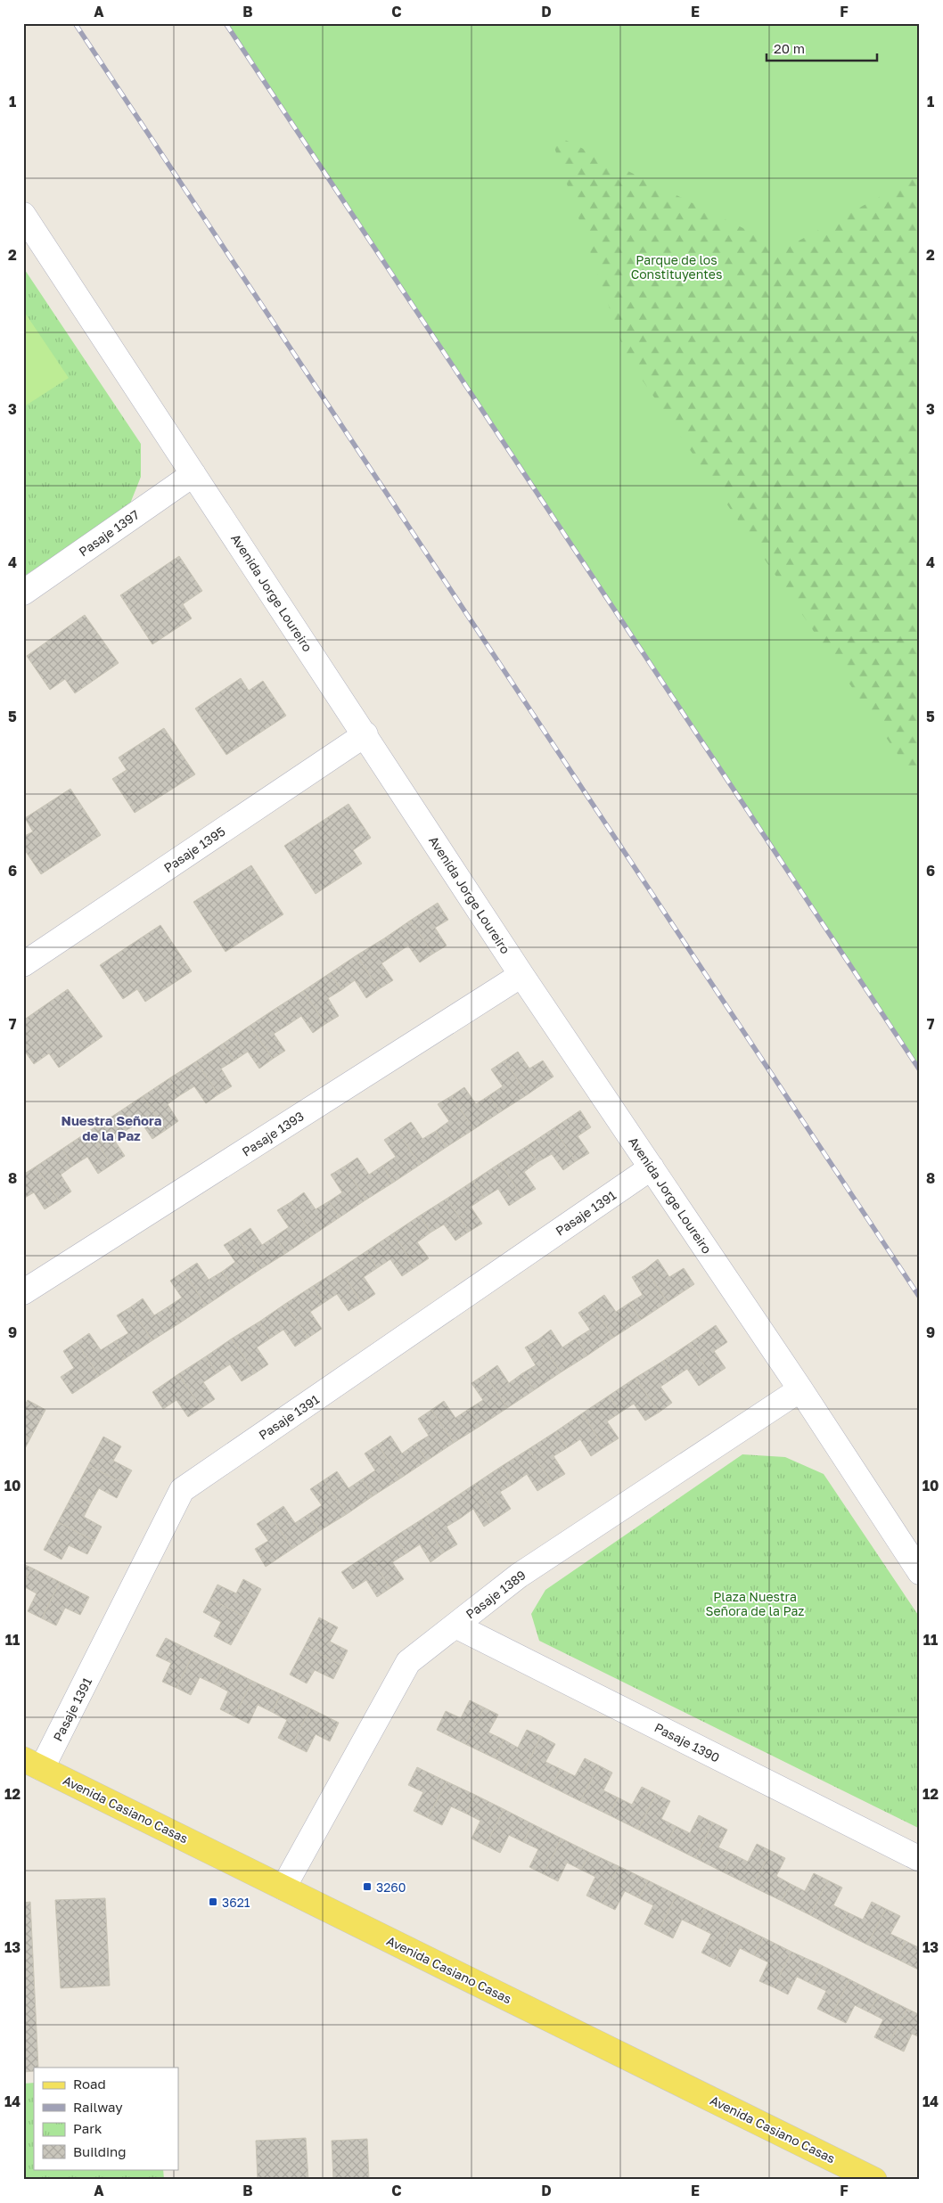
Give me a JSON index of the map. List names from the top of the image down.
{
  "streets": {
    "main road": ["Avenida Casiano Casas"],
    "street": [
      "Pasaje 1397",
      "Avenida Jorge Loureiro",
      "Pasaje 1395",
      "Pasaje 1393",
      "Pasaje 1391",
      "Pasaje 1389",
      "Pasaje 1390"
    ]
  },
  "crossings": [
    ["Pasaje 1397", "Avenida Jorge Loureiro"],
    ["Avenida Jorge Loureiro", "Pasaje 1395"],
    ["Avenida Jorge Loureiro", "Pasaje 1393"],
    ["Avenida Jorge Loureiro", "Pasaje 1391"],
    ["Avenida Jorge Loureiro", "Pasaje 1389"],
    ["Pasaje 1391", "Avenida Casiano Casas"],
    ["Pasaje 1389", "Pasaje 1390"],
    ["Pasaje 1389", "Avenida Casiano Casas"]
  ],
  "districts": ["Nuestra Señora de la Paz"],
  "parks": ["Parque de los Constituyentes", "Plaza Nuestra Señora de la Paz"],
  "places": {
    "transit": ["3260", "3621"]
  },
  "legend": [
    "Road",
    "Railway",
    "Park",
    "Building"
  ],
  "scale_bar": "20 m",
  "grid": {
    "columns": [
      "A",
      "B",
      "C",
      "D",
      "E",
      "F"
    ],
    "rows": [
      "1",
      "2",
      "3",
      "4",
      "5",
      "6",
      "7",
      "8",
      "9",
      "10",
      "11",
      "12",
      "13",
      "14"
    ]
  }
}
